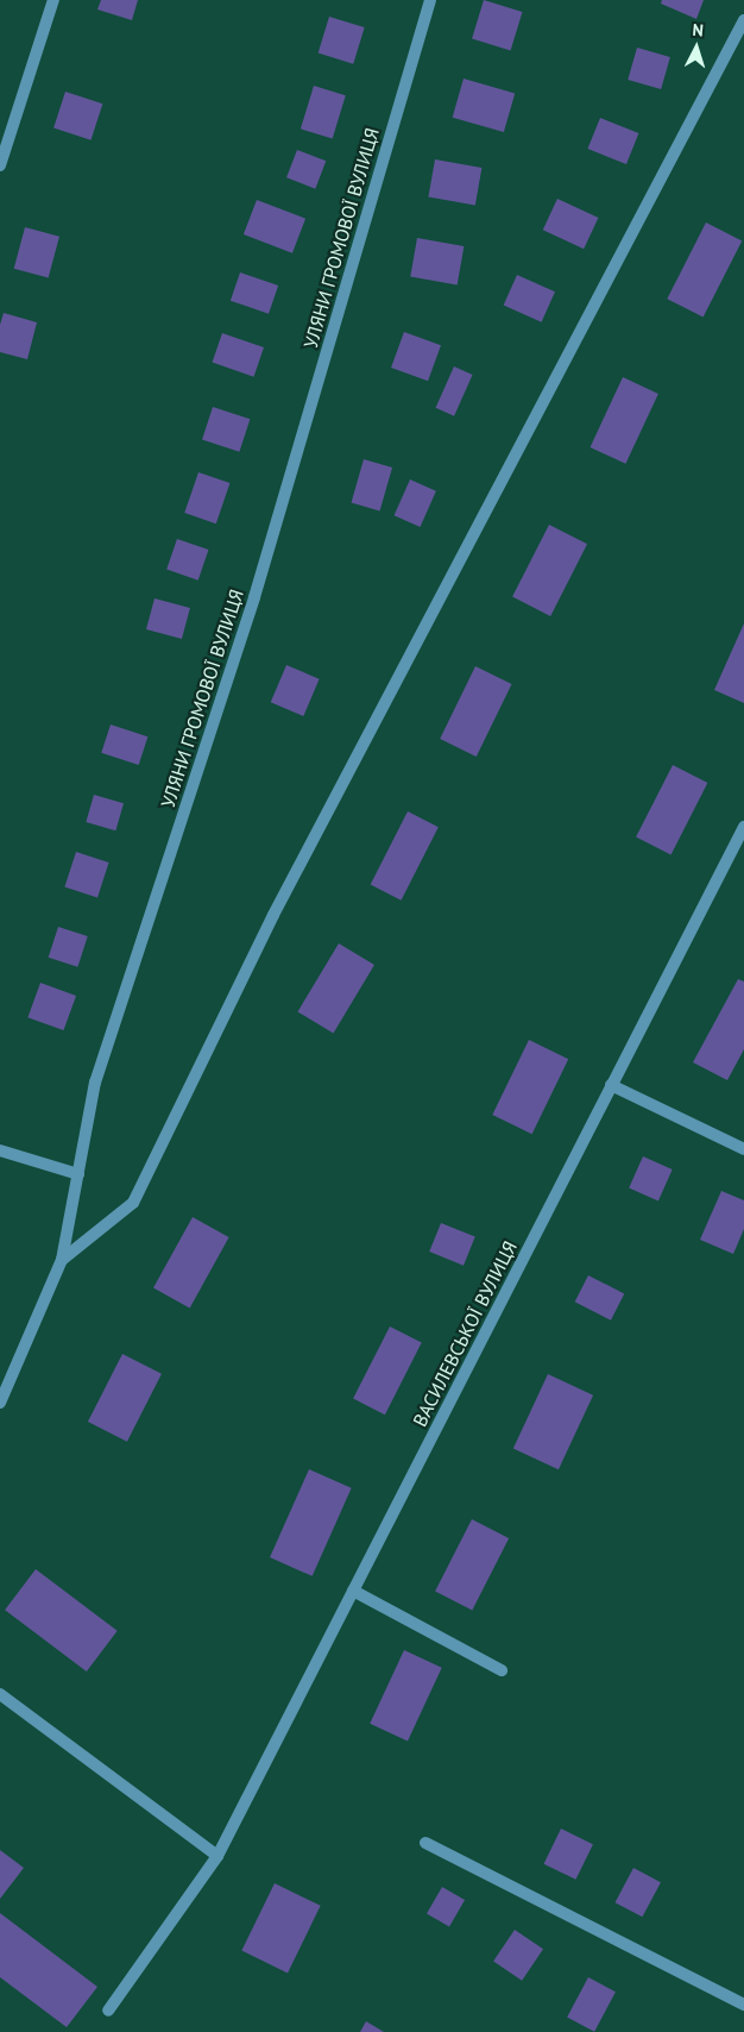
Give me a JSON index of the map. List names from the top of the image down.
{
  "streets": {
    "street": ["УЛЯНИ ГРОМОВОЇ ВУЛИЦЯ", "ВАСИЛЕВСЬКОЇ ВУЛИЦЯ"]
  },
  "north": "top"
}
